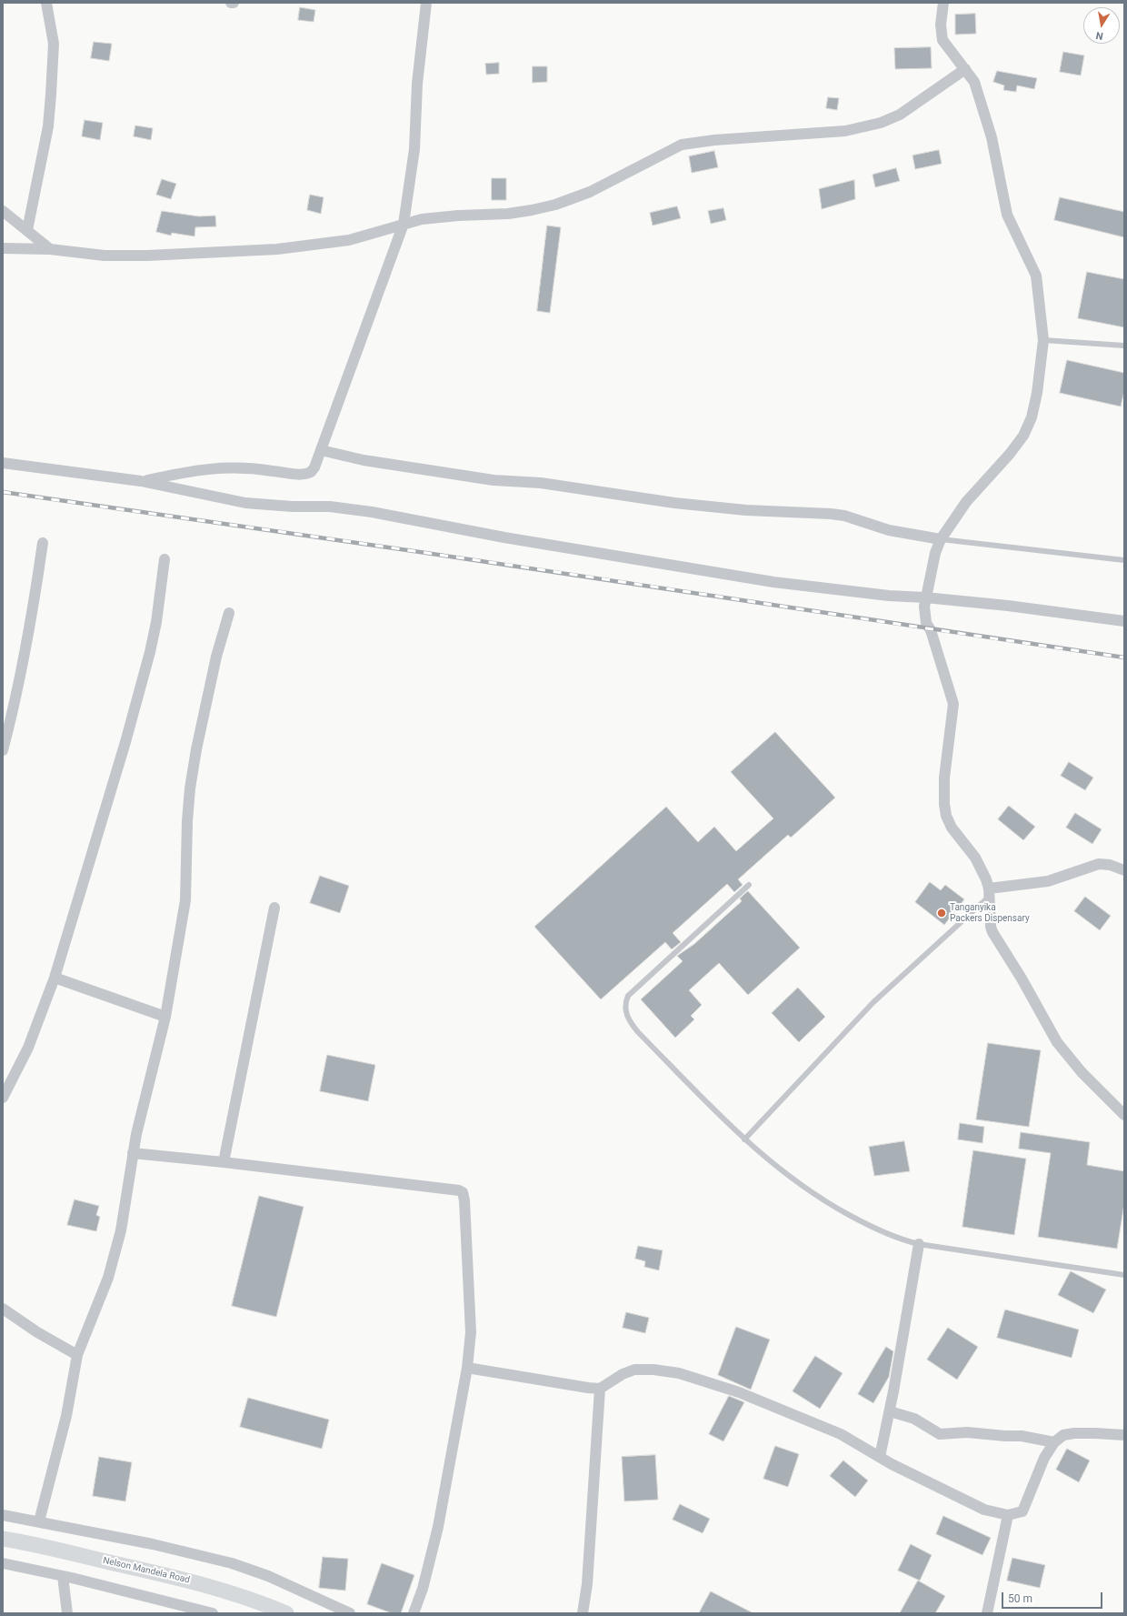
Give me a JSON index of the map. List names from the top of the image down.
{
  "streets": {
    "main road": ["Nelson Mandela Road"]
  },
  "places": ["Tanganyika Packers Dispensary"],
  "scale_bar": "50 m",
  "north": "bottom"
}
